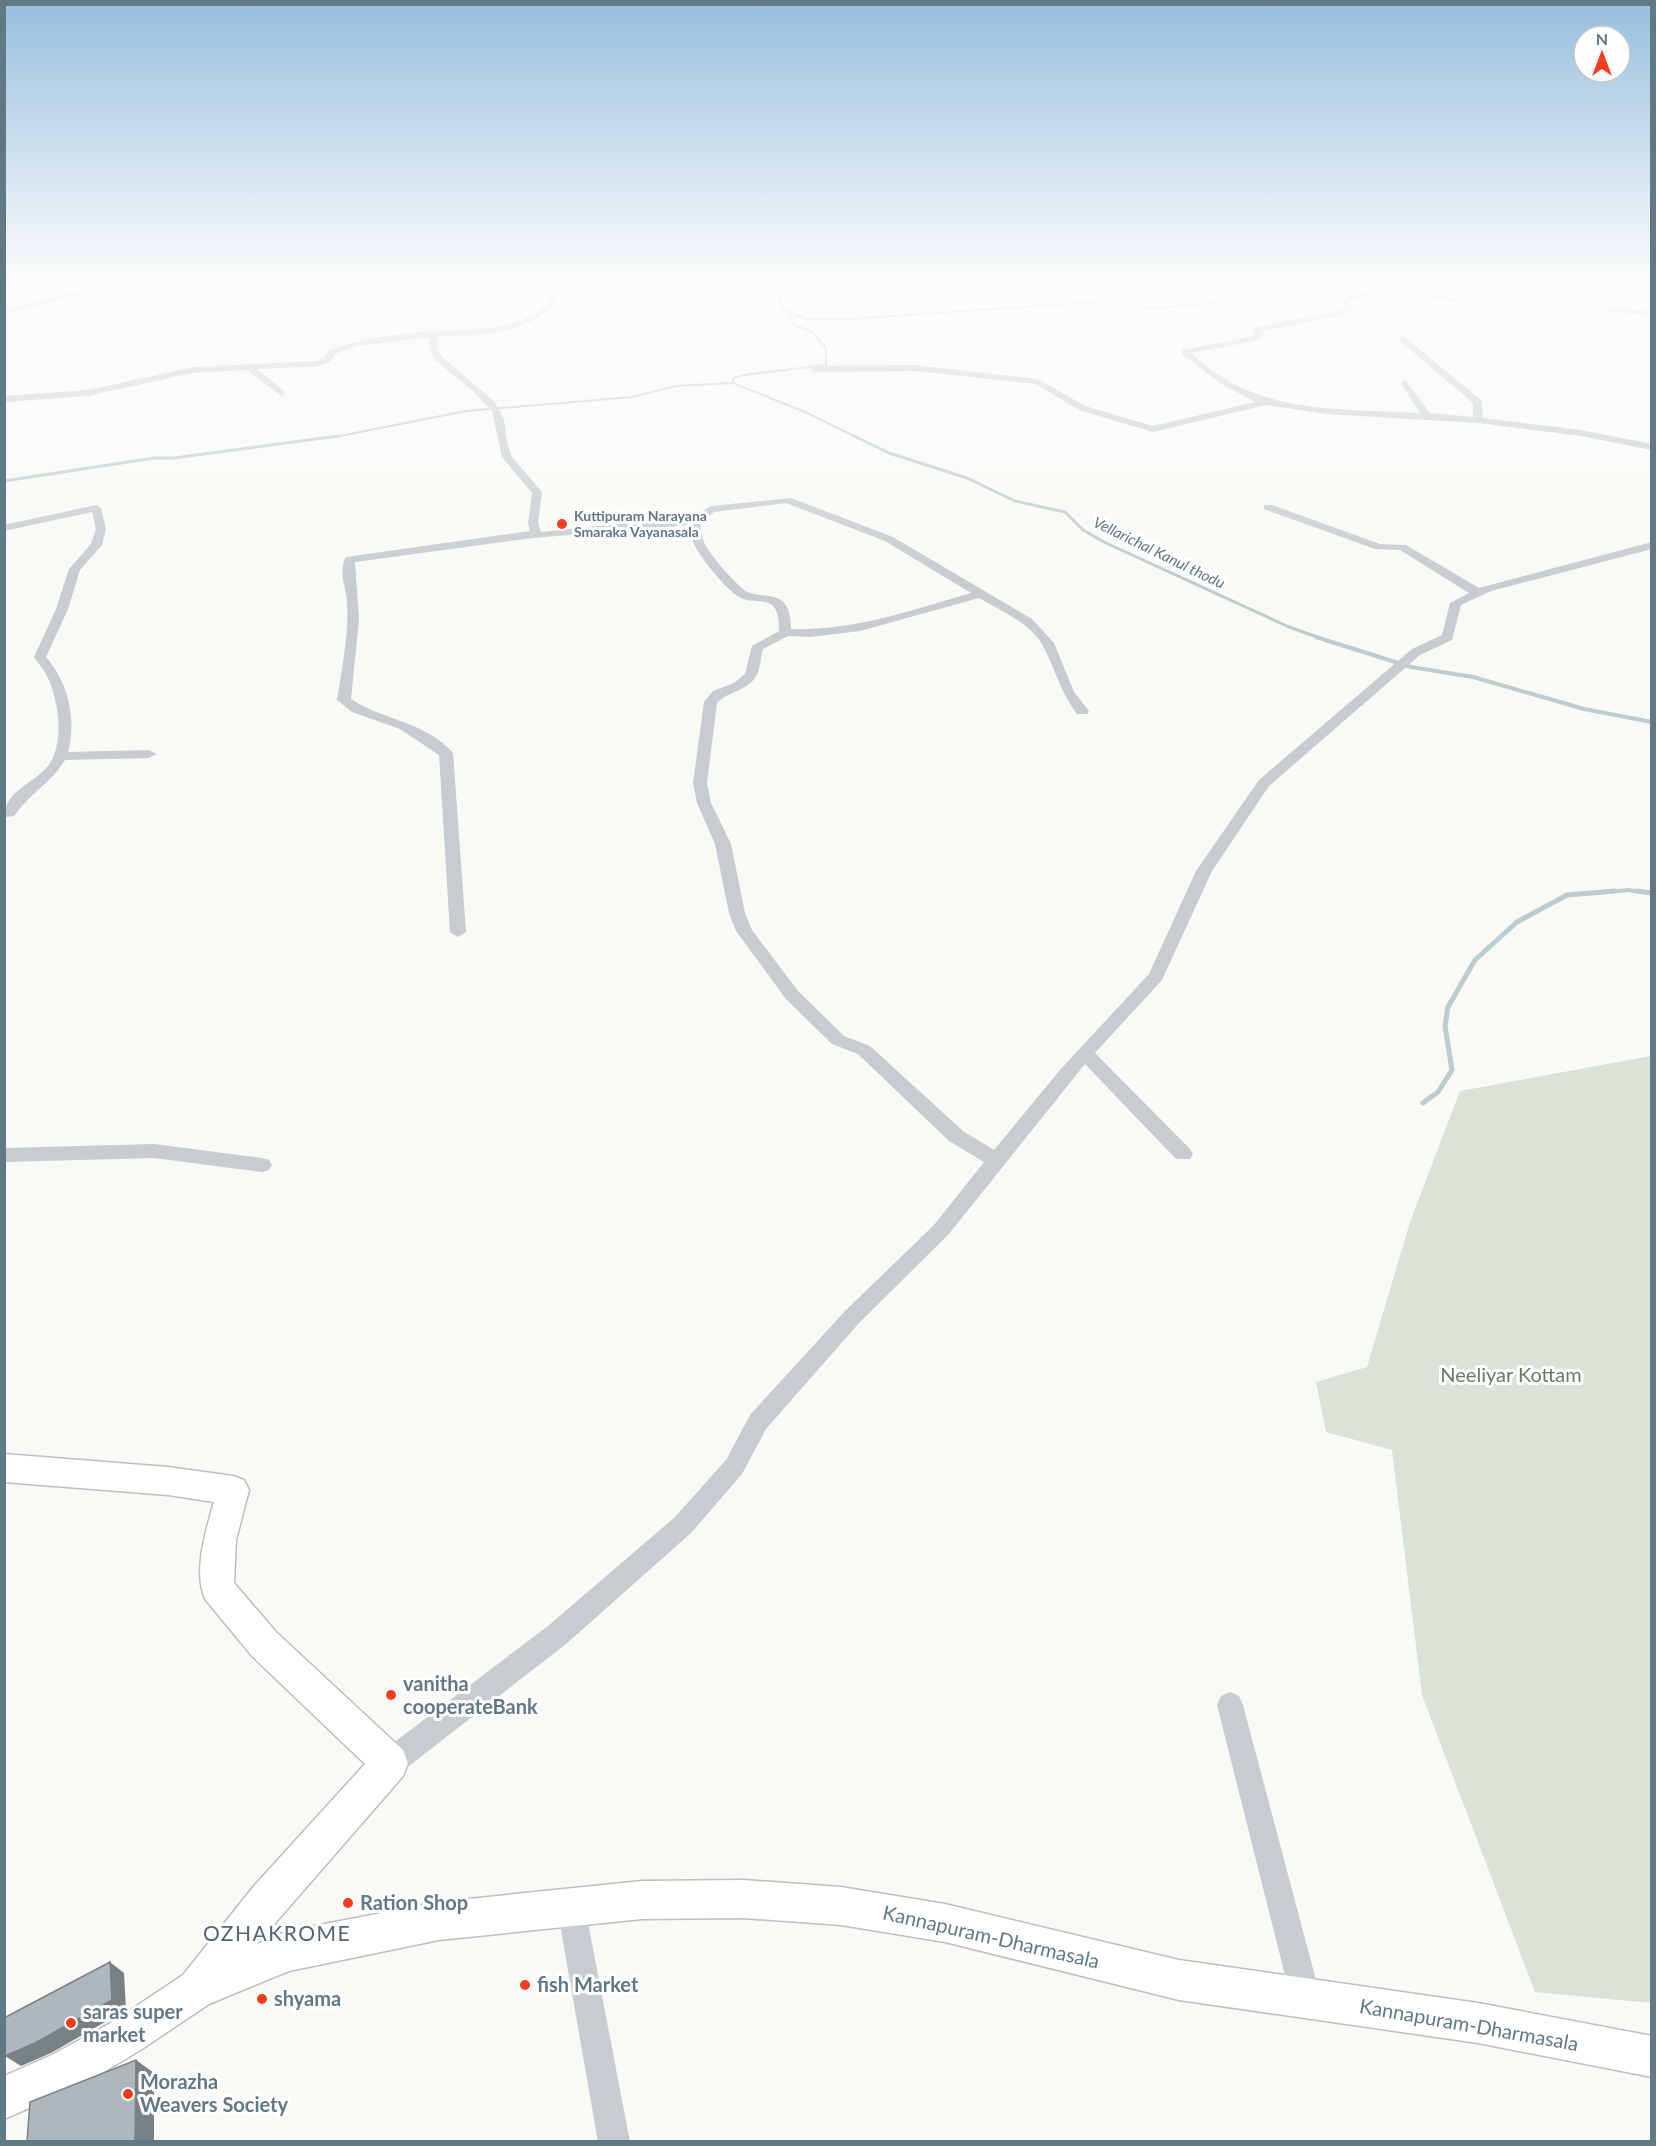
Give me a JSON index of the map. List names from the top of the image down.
{
  "streets": {
    "main road": ["Kannapuram-Dharmasala"]
  },
  "districts": ["OZHAKROME"],
  "water": ["Vellarichal Kanul thodu"],
  "parks": ["Neeliyar Kottam"],
  "places": [
    "Kuttipuram Narayana Smaraka Vayanasala",
    "vanitha cooperateBank",
    "Ration Shop",
    "fish Market",
    "shyama",
    "saras super market",
    "Morazha Weavers Society"
  ],
  "north": "top"
}
